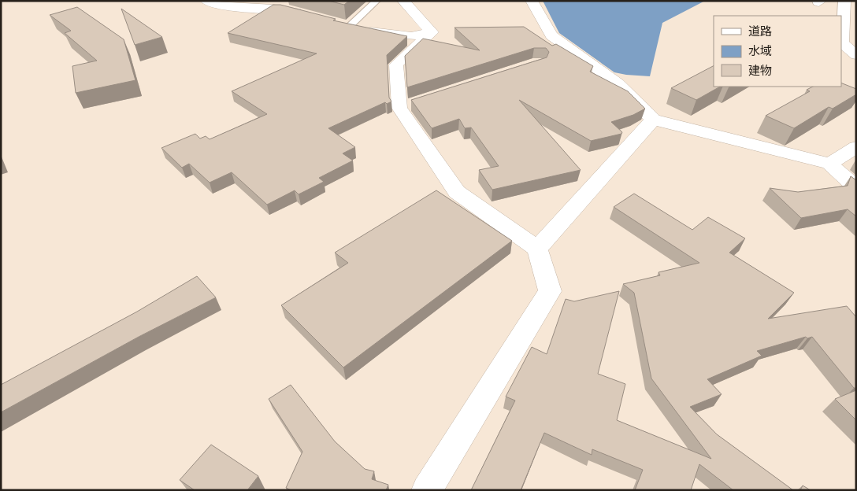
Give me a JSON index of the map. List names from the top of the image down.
{
  "legend": ["道路", "水域", "建物"]
}
